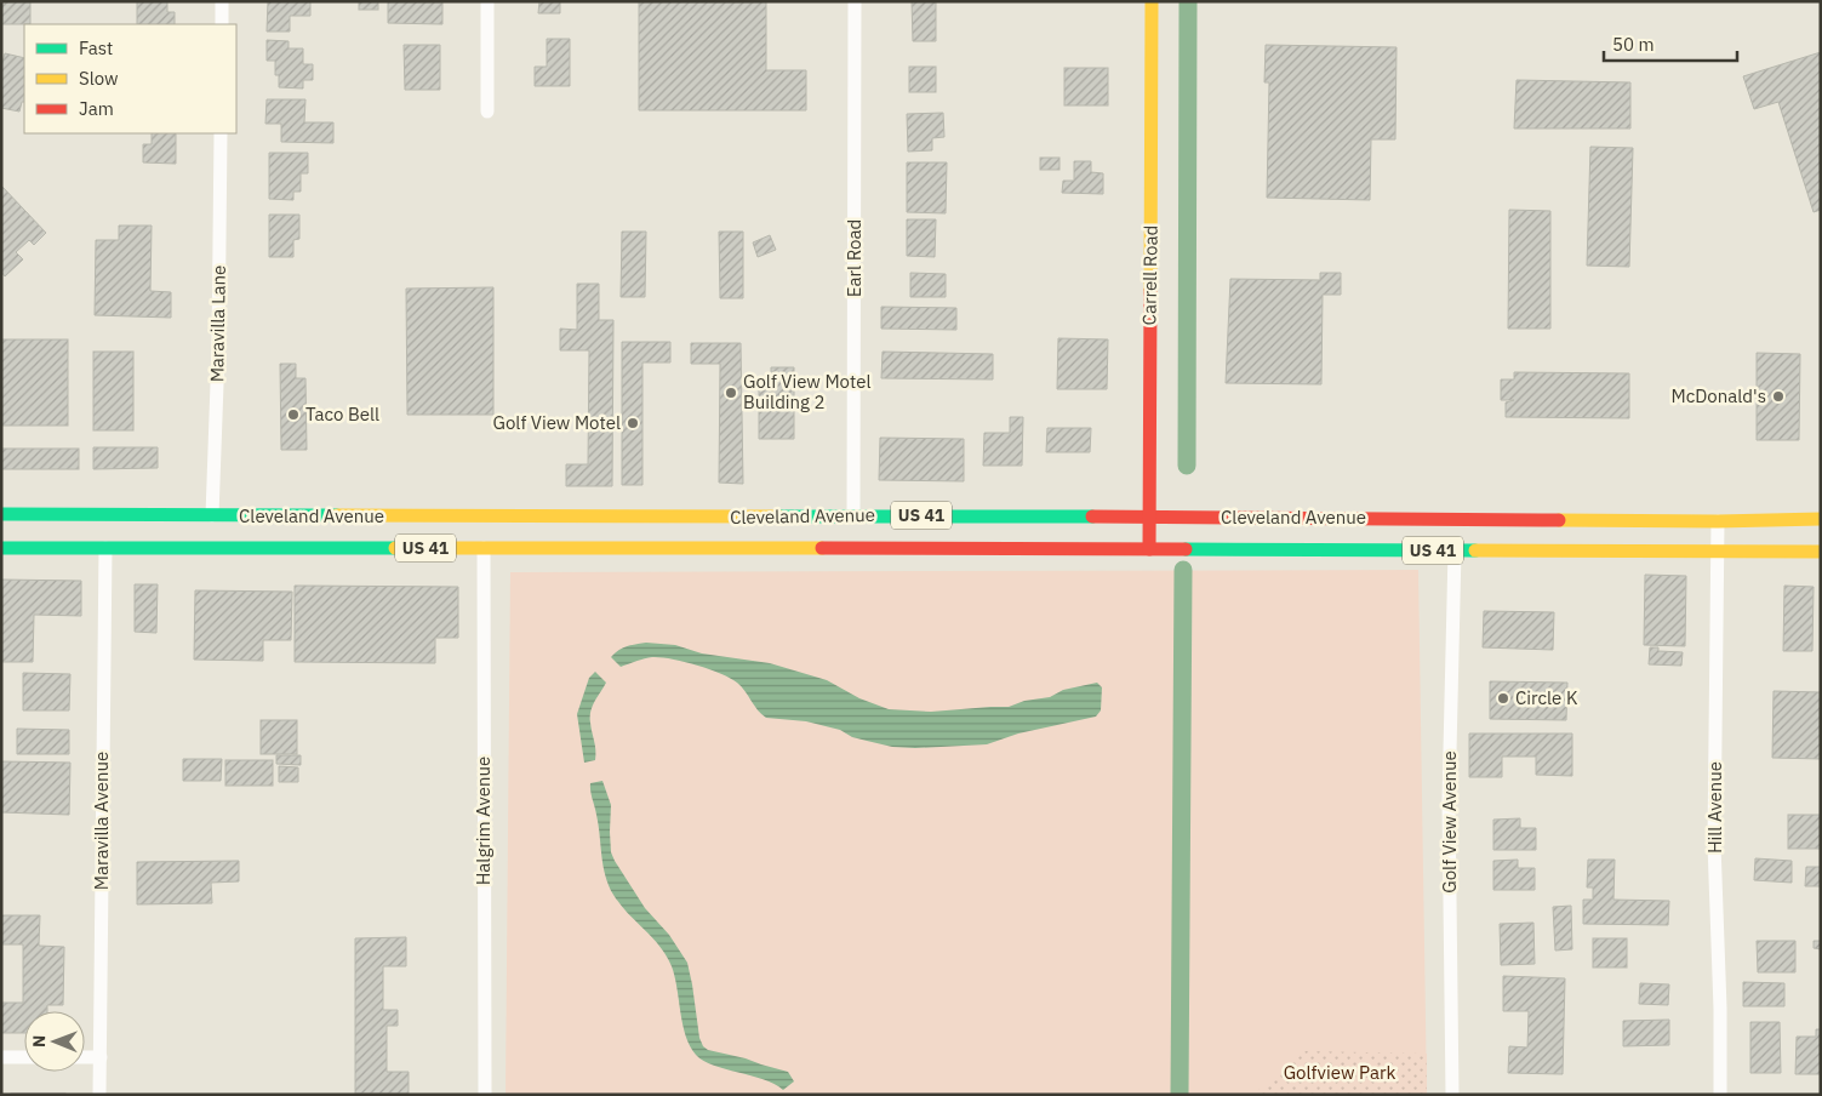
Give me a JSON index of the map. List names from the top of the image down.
{
  "streets": {
    "main road": ["Carrell Road", "US 41", "Cleveland Avenue"],
    "street": [
      "Earl Road",
      "Maravilla Lane",
      "Hill Avenue",
      "Maravilla Avenue",
      "Halgrim Avenue",
      "Golf View Avenue"
    ]
  },
  "crossings": [
    ["Earl Road", "Cleveland Avenue"],
    ["Carrell Road", "Cleveland Avenue"],
    ["Maravilla Lane", "Cleveland Avenue"],
    ["Cleveland Avenue", "Hill Avenue"],
    ["Cleveland Avenue", "Maravilla Avenue"],
    ["Cleveland Avenue", "Halgrim Avenue"],
    ["Cleveland Avenue", "Golf View Avenue"]
  ],
  "parks": ["Golfview Park"],
  "places": [
    "Golf View Motel Building 2",
    "McDonald's",
    "Taco Bell",
    "Golf View Motel",
    "Circle K"
  ],
  "legend": ["Fast", "Slow", "Jam"],
  "scale_bar": "50 m",
  "north": "left"
}
